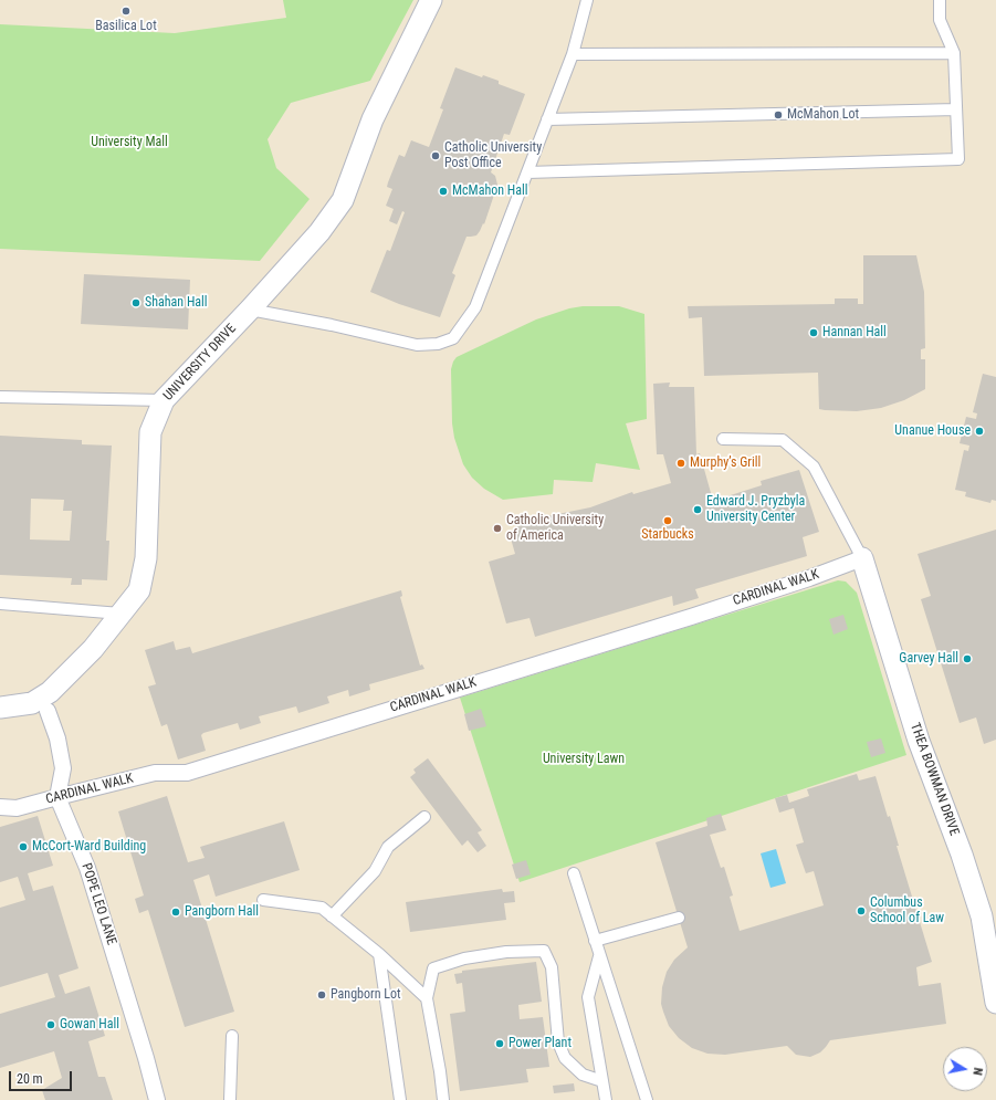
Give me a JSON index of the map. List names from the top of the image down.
{
  "streets": {
    "street": [
      "UNIVERSITY DRIVE",
      "CARDINAL WALK",
      "THEA BOWMAN DRIVE",
      "POPE LEO LANE"
    ]
  },
  "crossings": [
    ["CARDINAL WALK", "THEA BOWMAN DRIVE"],
    ["CARDINAL WALK", "POPE LEO LANE"]
  ],
  "parks": ["University Mall", "University Lawn"],
  "places": [
    "Basilica Lot",
    "McMahon Lot",
    "Catholic University Post Office",
    "McMahon Hall",
    "Shahan Hall",
    "Hannan Hall",
    "Unanue House",
    "Murphy’s Grill",
    "Edward J. Pryzbyla University Center",
    "Starbucks",
    "Catholic University of America",
    "Garvey Hall",
    "McCort-Ward Building",
    "Columbus School of Law",
    "Pangborn Hall",
    "Pangborn Lot",
    "Gowan Hall",
    "Power Plant"
  ],
  "scale_bar": "20 m",
  "north": "right"
}
